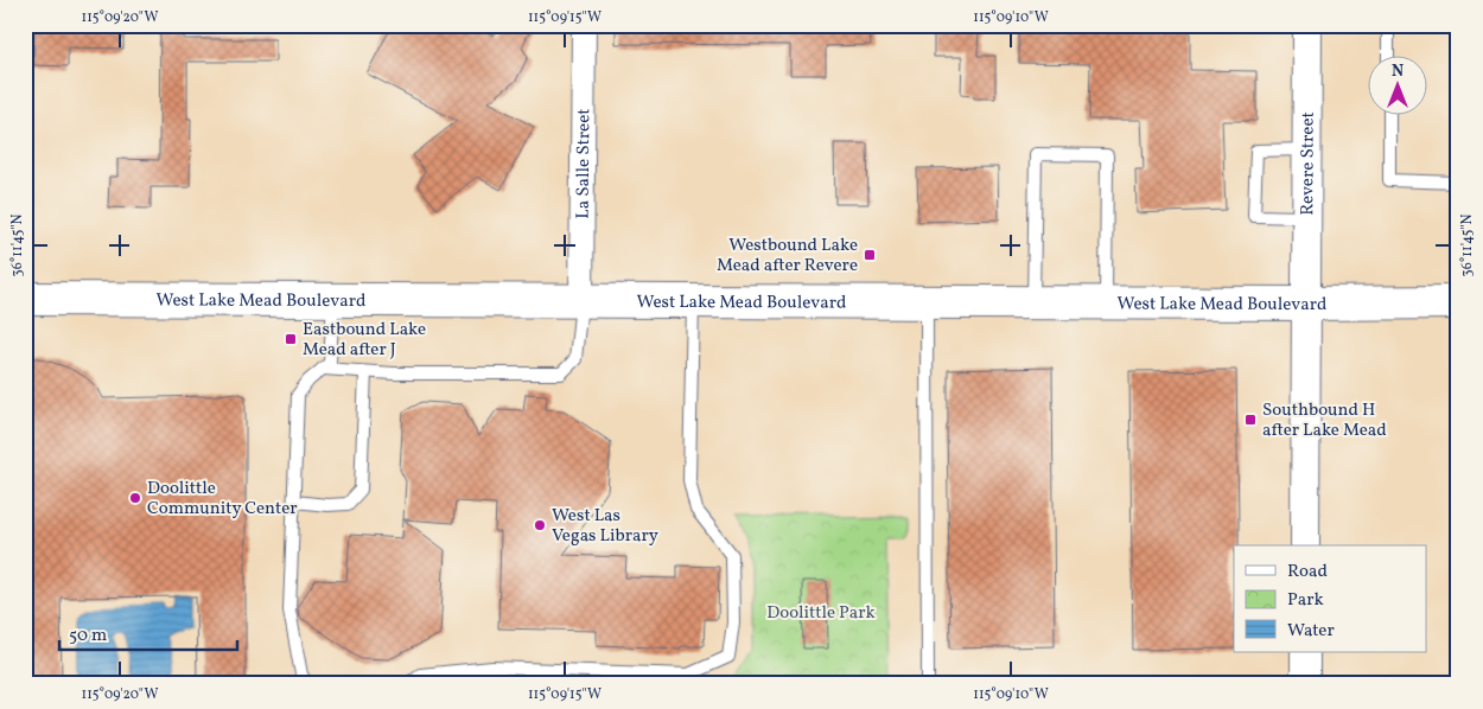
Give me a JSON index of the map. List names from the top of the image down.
{
  "streets": {
    "main road": ["West Lake Mead Boulevard"],
    "street": ["La Salle Street", "Revere Street"]
  },
  "crossings": [
    ["La Salle Street", "West Lake Mead Boulevard"],
    ["Revere Street", "West Lake Mead Boulevard"]
  ],
  "parks": ["Doolittle Park"],
  "places": {
    "transit": ["Westbound Lake Mead after Revere", "Eastbound Lake Mead after J", "Southbound H after Lake Mead"],
    "other": ["Doolittle Community Center", "West Las Vegas Library"]
  },
  "legend": ["Road", "Park", "Water"],
  "scale_bar": "50 m",
  "north": "top",
  "coordinates": [
    "115°09'20\"W",
    "115°09'15\"W",
    "115°09'10\"W",
    "36°11'45\"N"
  ]
}
